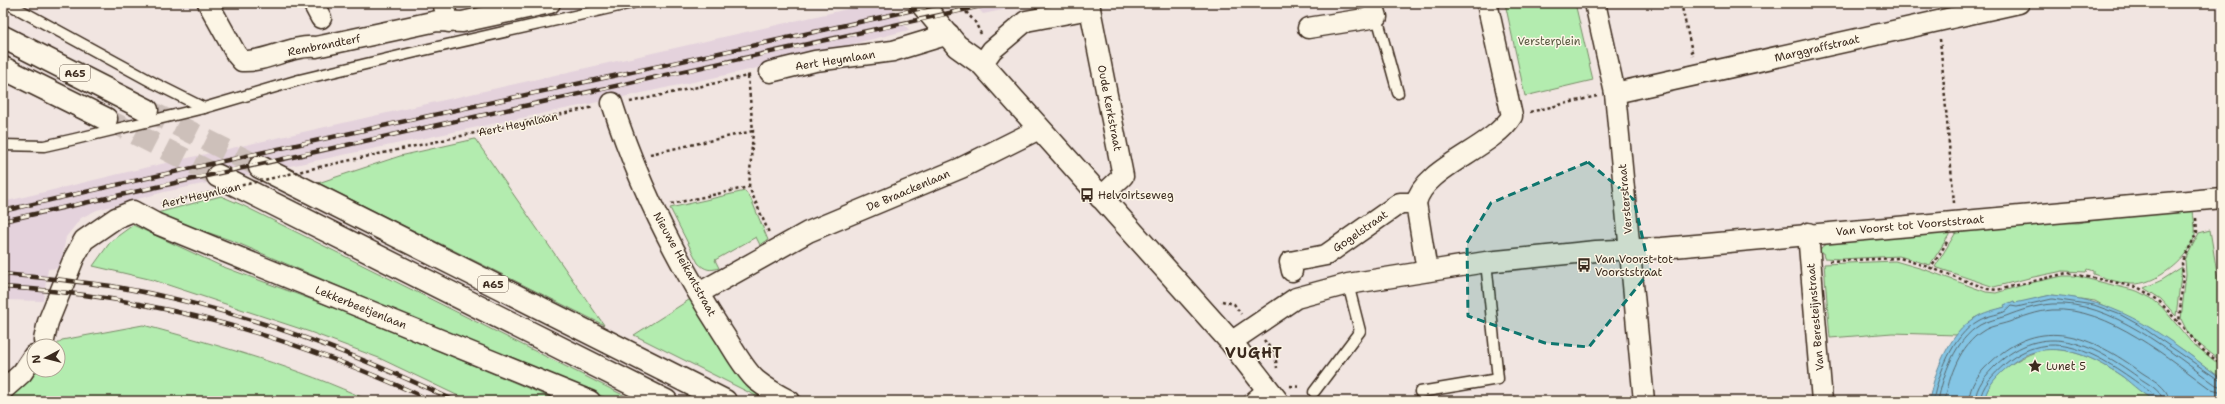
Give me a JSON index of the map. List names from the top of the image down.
{
  "streets": {
    "main road": ["A65"],
    "street": [
      "Rembrandterf",
      "Marggraffstraat",
      "Aert Heymlaan",
      "Oude Kerkstraat",
      "De Braackenlaan",
      "Versterstraat",
      "Van Voorst tot Voorststraat",
      "Gogelstraat",
      "Nieuwe Heikantstraat",
      "Lekkerbeetjenlaan",
      "Van Beresteijnstraat"
    ]
  },
  "crossings": [
    ["Marggraffstraat", "Versterstraat"],
    ["Aert Heymlaan", "Nieuwe Heikantstraat"],
    ["Aert Heymlaan", "Lekkerbeetjenlaan"],
    ["De Braackenlaan", "Nieuwe Heikantstraat"],
    ["Versterstraat", "Van Voorst tot Voorststraat"],
    ["Van Voorst tot Voorststraat", "Van Beresteijnstraat"]
  ],
  "districts": ["VUGHT"],
  "parks": ["Versterplein"],
  "places": {
    "bus stop": ["Helvoirtseweg", "Van Voorst tot Voorststraat"],
    "place": ["Lunet 5"]
  },
  "north": "left"
}
